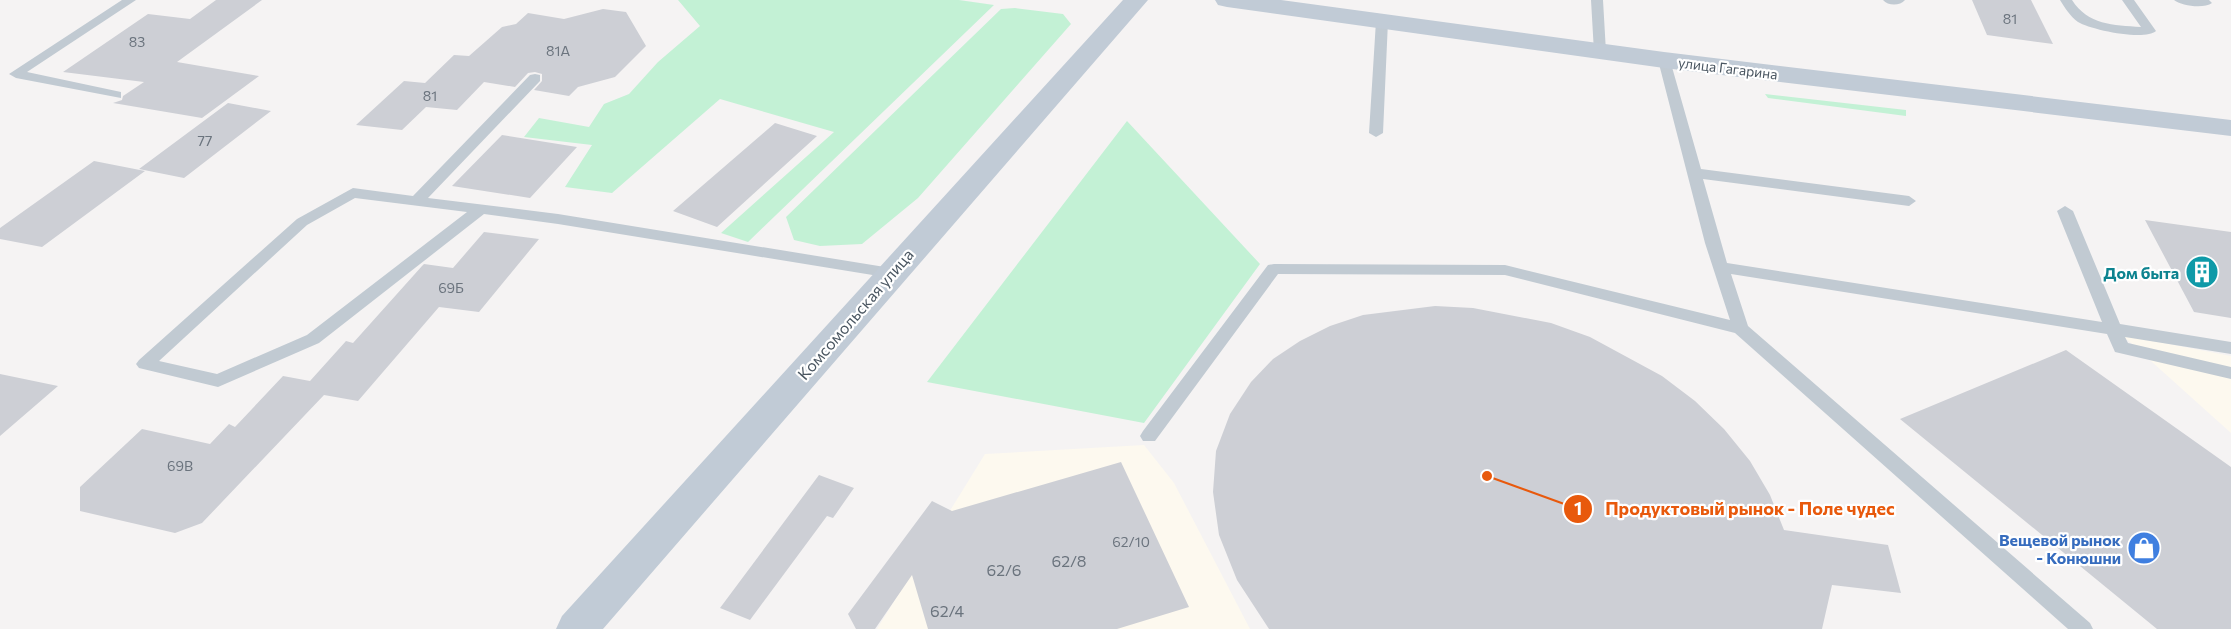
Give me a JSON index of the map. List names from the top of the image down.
{
  "streets": {
    "main road": ["улица Гагарина", "Комсомольская улица"]
  },
  "places": {
    "building": ["Дом быта"],
    "other": ["Продуктовый рынок - Поле чудес"],
    "shop": ["Вещевой рынок - Конюшни"]
  },
  "house_numbers": [
    "81",
    "83",
    "81А",
    "81",
    "77",
    "69Б",
    "69В",
    "62/10",
    "62/8",
    "62/6",
    "62/4"
  ]
}
